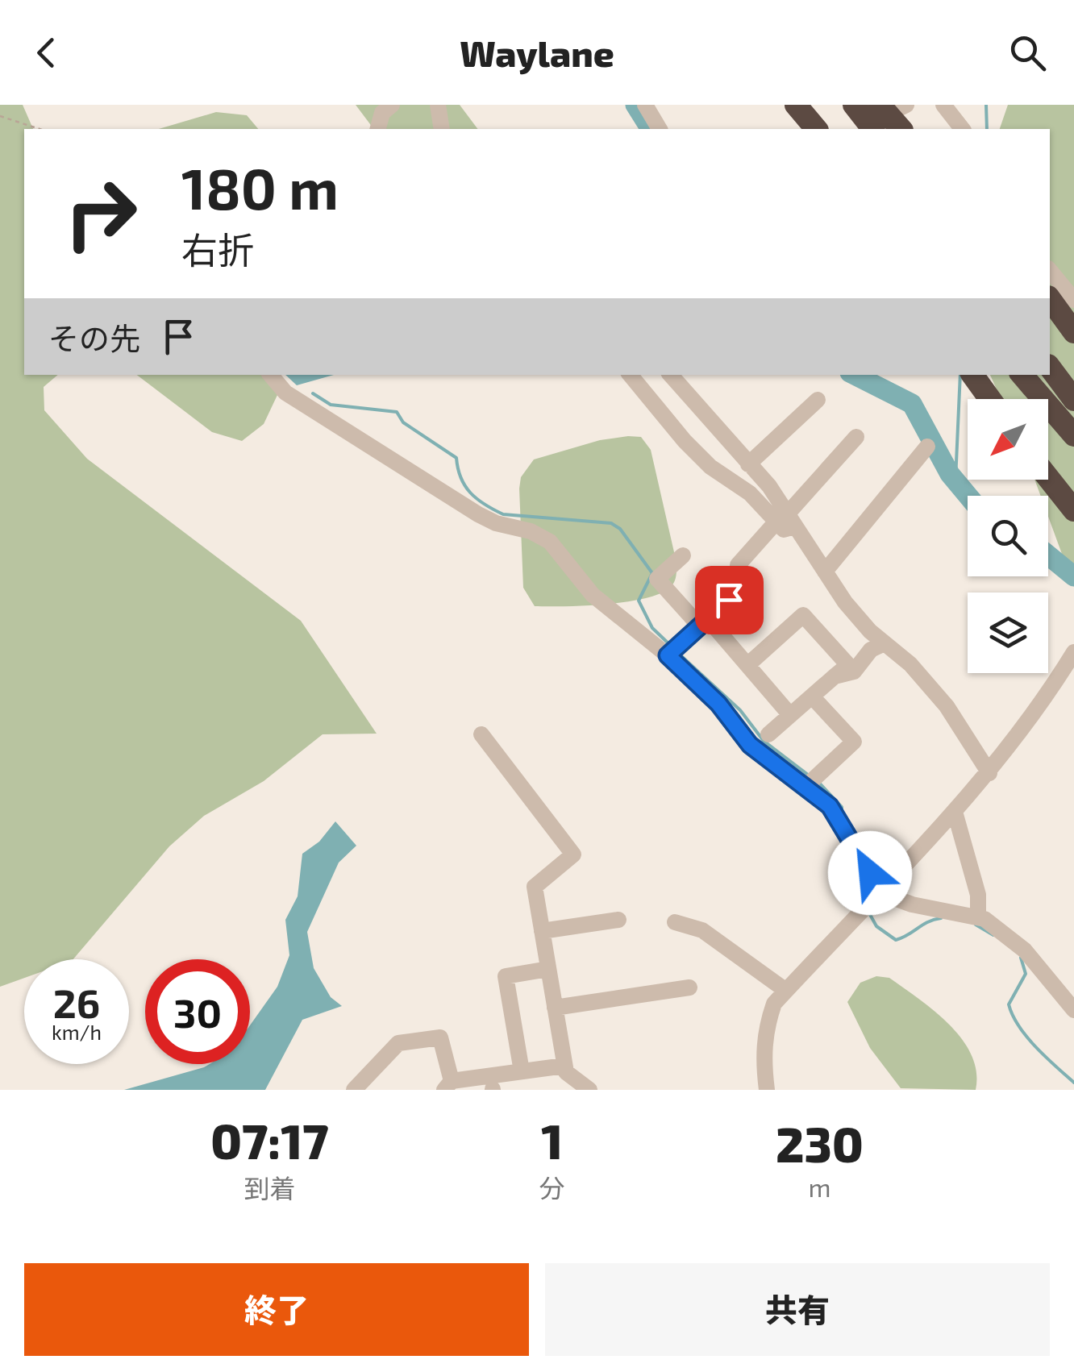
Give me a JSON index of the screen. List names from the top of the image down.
{
  "north": "bottom left",
  "page": {
    "header": "Waylane",
    "turn": ["180 m", "右折"],
    "then": "その先",
    "speed": "26 km/h",
    "limit": "30",
    "eta": [
      "07:17",
      "到着",
      "1",
      "分",
      "230",
      "m"
    ],
    "buttons": ["終了", "共有"]
  }
}
